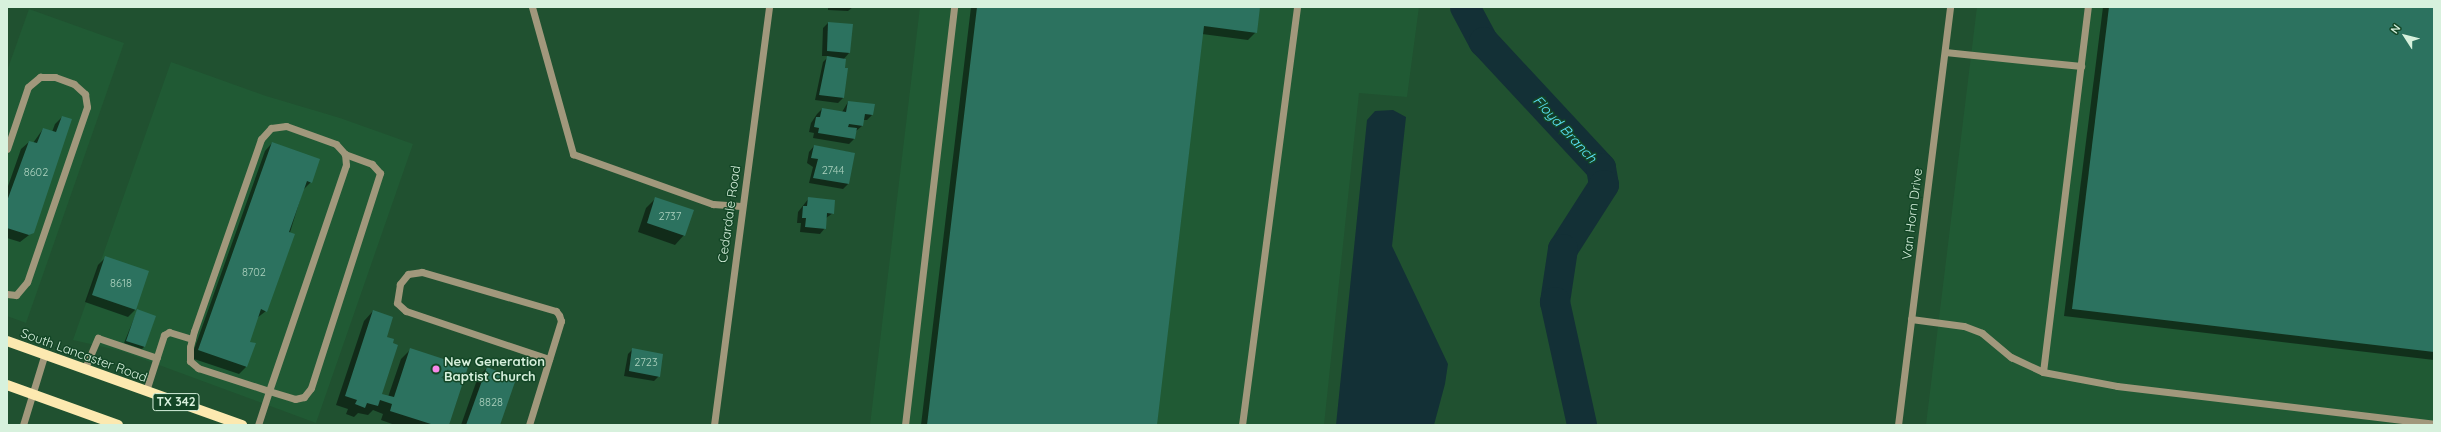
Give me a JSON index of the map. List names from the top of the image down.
{
  "streets": {
    "main road": ["South Lancaster Road", "TX 342"],
    "street": ["Cedardale Road", "Van Horn Drive"]
  },
  "water": ["Floyd Branch"],
  "places": ["New Generation Baptist Church"],
  "house_numbers": [
    "2744",
    "8602",
    "2737",
    "8702",
    "8618",
    "2723",
    "8828"
  ],
  "north": "top left"
}
